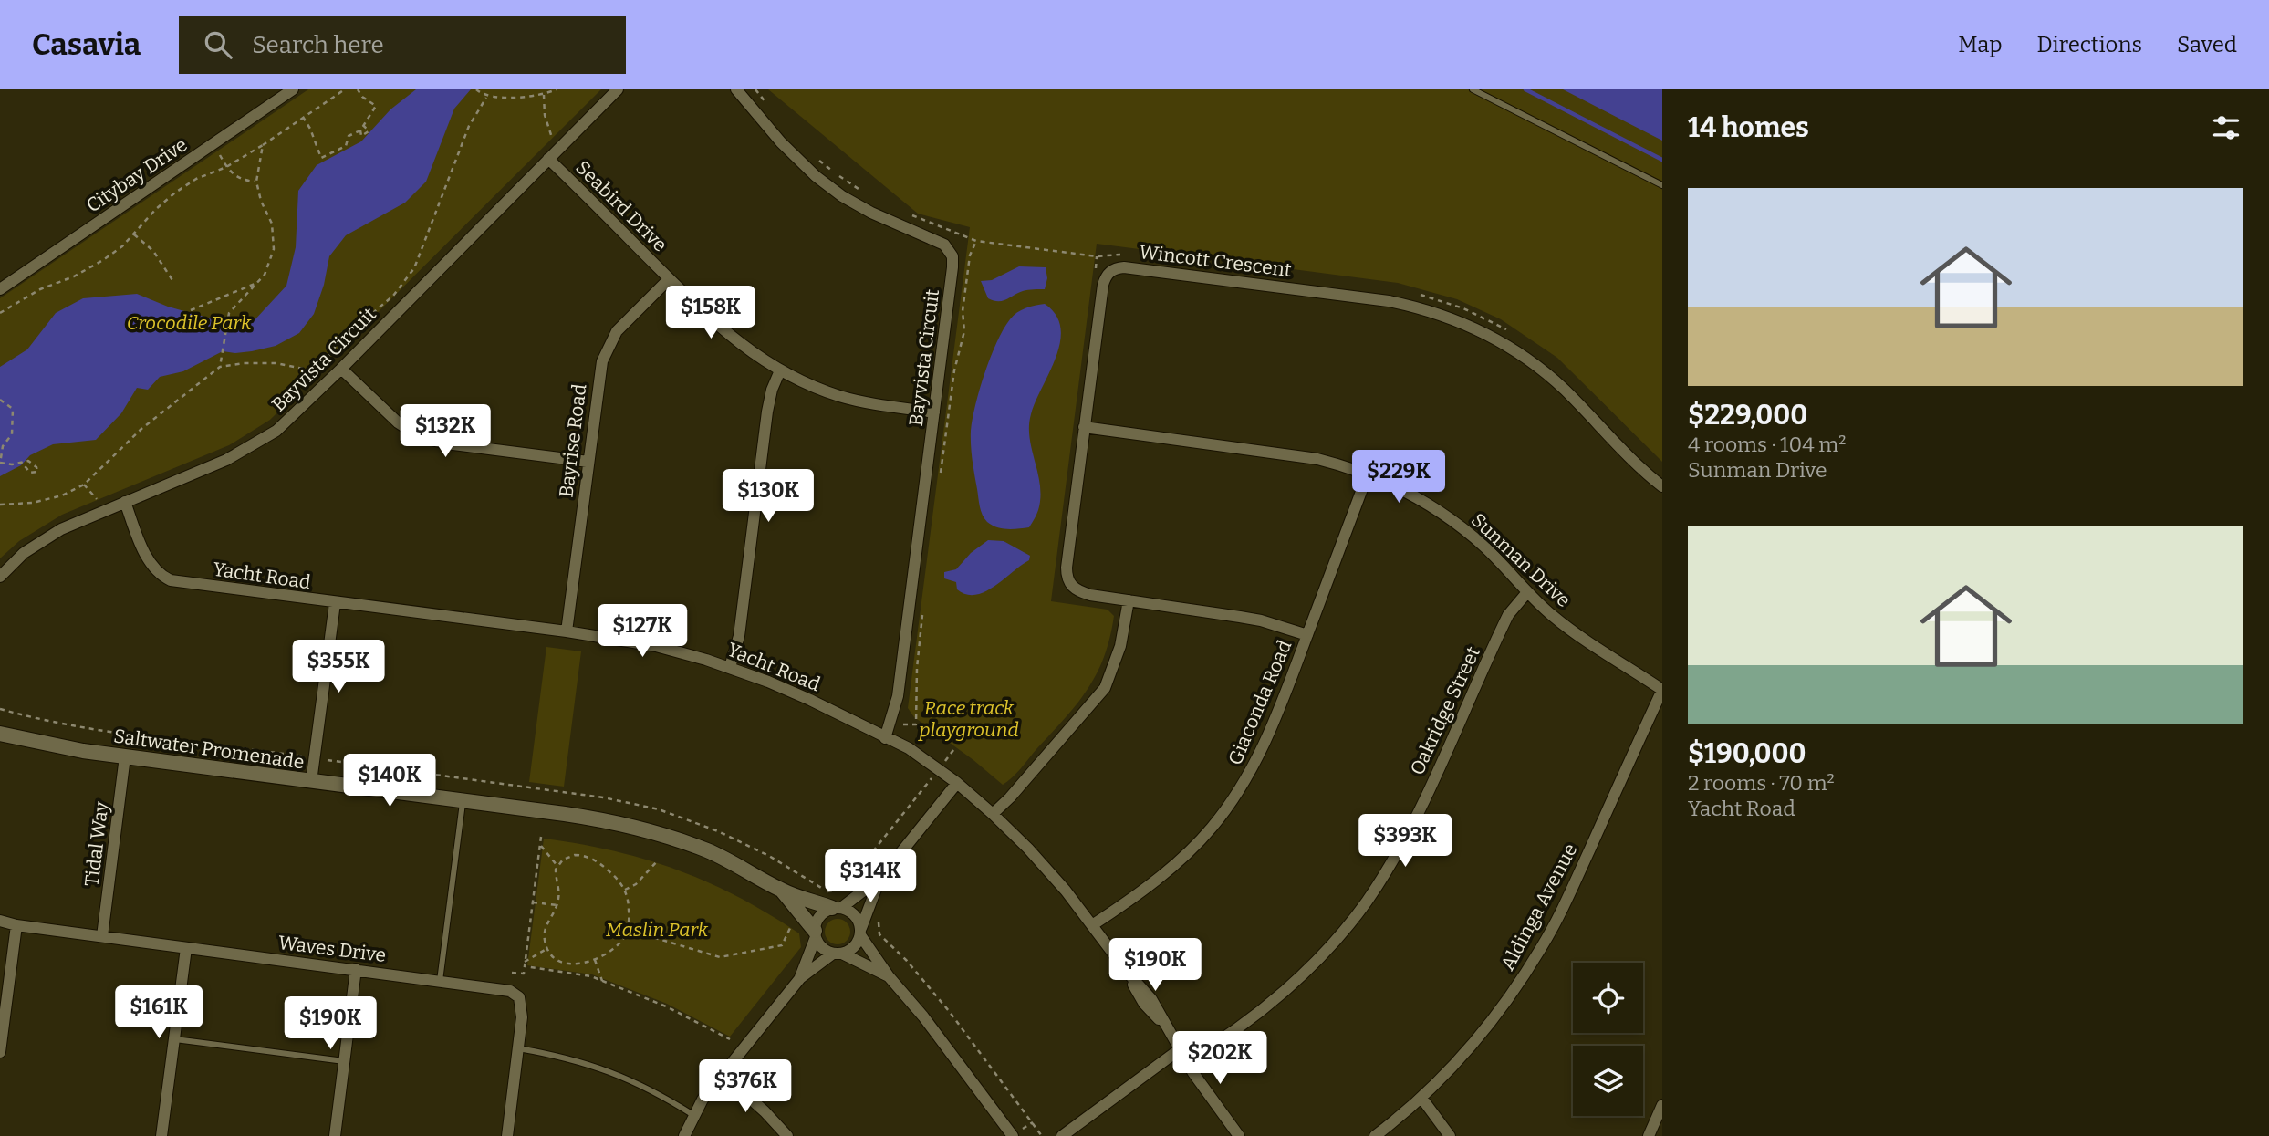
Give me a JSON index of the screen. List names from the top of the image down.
{
  "streets": {
    "street": [
      "Citybay Drive",
      "Seabird Drive",
      "Wincott Crescent",
      "Bayvista Circuit",
      "Bayrise Road",
      "Sunman Drive",
      "Yacht Road",
      "Giaconda Road",
      "Oakridge Street",
      "Saltwater Promenade",
      "Tidal Way",
      "Aldinga Avenue",
      "Waves Drive"
    ]
  },
  "crossings": [
    ["Seabird Drive", "Bayvista Circuit"],
    ["Seabird Drive", "Bayrise Road"],
    ["Wincott Crescent", "Sunman Drive"],
    ["Wincott Crescent", "Giaconda Road"],
    ["Bayvista Circuit", "Yacht Road"],
    ["Bayrise Road", "Yacht Road"],
    ["Sunman Drive", "Giaconda Road"],
    ["Sunman Drive", "Oakridge Street"],
    ["Sunman Drive", "Aldinga Avenue"],
    ["Yacht Road", "Giaconda Road"],
    ["Yacht Road", "Oakridge Street"],
    ["Saltwater Promenade", "Tidal Way"],
    ["Tidal Way", "Waves Drive"]
  ],
  "parks": ["Crocodile Park", "Race track playground", "Maslin Park"],
  "page": {
    "header": "Casavia",
    "search": "Search here",
    "nav": ["Map", "Directions", "Saved"],
    "heading": "14 homes",
    "list": [
      {
        "name": "$229,000",
        "note": "4 rooms · 104 m² · Sunman Drive"
      },
      {
        "name": "$190,000",
        "note": "2 rooms · 70 m² · Yacht Road"
      }
    ],
    "price": [
      "$158K",
      "$132K",
      "$229K",
      "$130K",
      "$127K",
      "$355K",
      "$140K",
      "$393K",
      "$314K",
      "$190K",
      "$161K",
      "$190K",
      "$202K",
      "$376K"
    ]
  }
}
